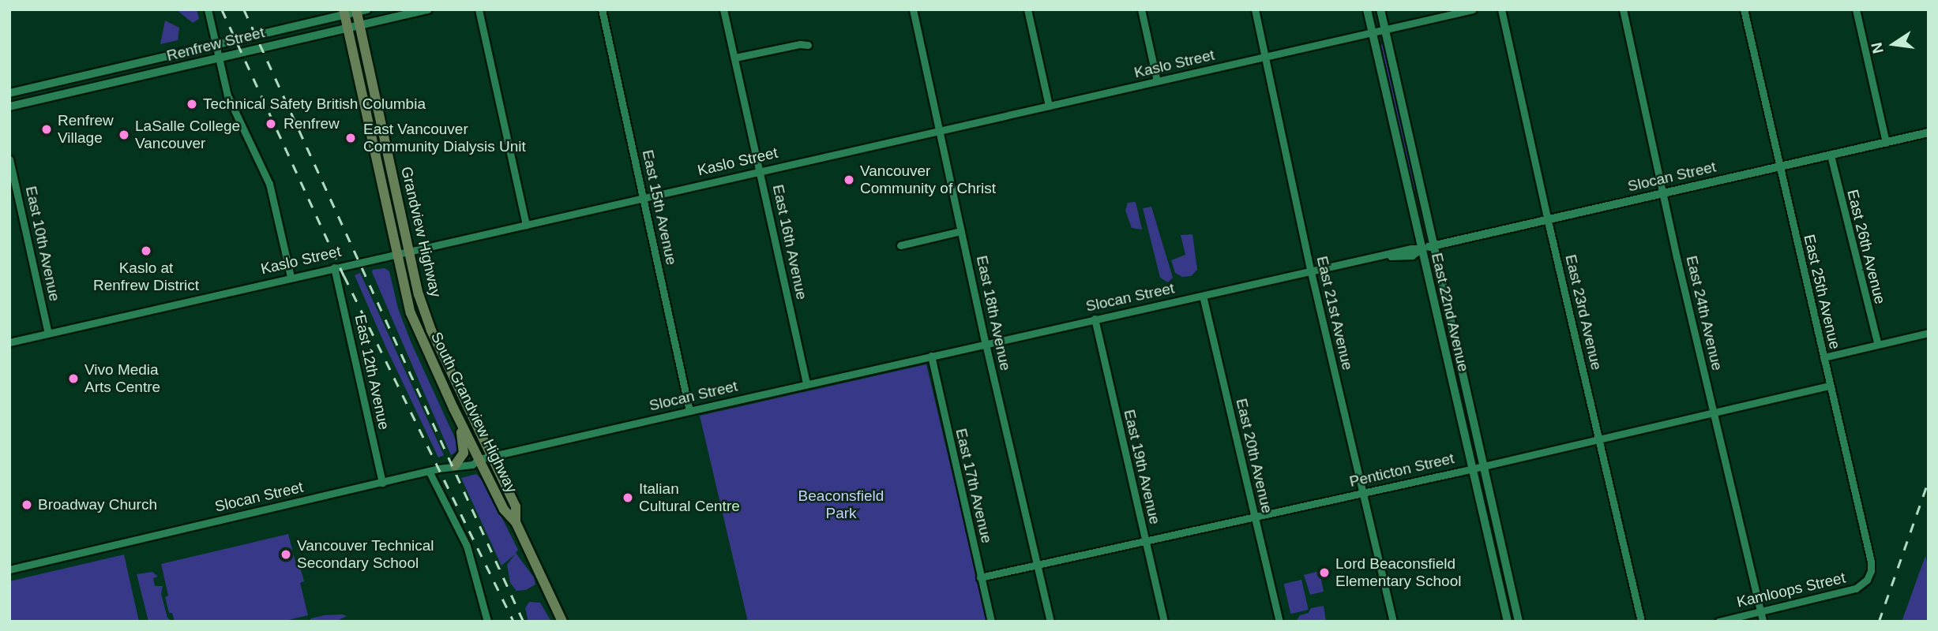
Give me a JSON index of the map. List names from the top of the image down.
{
  "streets": {
    "main road": ["Grandview Highway", "South Grandview Highway"],
    "street": [
      "Renfrew Street",
      "Kaslo Street",
      "Slocan Street",
      "East 15th Avenue",
      "East 16th Avenue",
      "East 10th Avenue",
      "East 26th Avenue",
      "East 25th Avenue",
      "East 22nd Avenue",
      "East 23rd Avenue",
      "East 18th Avenue",
      "East 21st Avenue",
      "East 24th Avenue",
      "East 12th Avenue",
      "East 20th Avenue",
      "East 19th Avenue",
      "Penticton Street",
      "East 17th Avenue",
      "Kamloops Street"
    ]
  },
  "crossings": [
    ["Renfrew Street", "Grandview Highway"],
    ["Kaslo Street", "East 15th Avenue"],
    ["Kaslo Street", "Grandview Highway"],
    ["Kaslo Street", "East 16th Avenue"],
    ["Kaslo Street", "East 10th Avenue"],
    ["Kaslo Street", "East 22nd Avenue"],
    ["Kaslo Street", "East 18th Avenue"],
    ["Kaslo Street", "East 21st Avenue"],
    ["Kaslo Street", "East 12th Avenue"],
    ["Slocan Street", "East 15th Avenue"],
    ["Slocan Street", "East 16th Avenue"],
    ["Slocan Street", "East 26th Avenue"],
    ["Slocan Street", "East 25th Avenue"],
    ["Slocan Street", "East 22nd Avenue"],
    ["Slocan Street", "East 23rd Avenue"],
    ["Slocan Street", "East 18th Avenue"],
    ["Slocan Street", "East 21st Avenue"],
    ["Slocan Street", "East 24th Avenue"],
    ["Slocan Street", "East 12th Avenue"],
    ["Slocan Street", "South Grandview Highway"],
    ["Slocan Street", "East 20th Avenue"],
    ["Slocan Street", "East 19th Avenue"],
    ["Slocan Street", "East 17th Avenue"],
    ["Grandview Highway", "South Grandview Highway"],
    ["East 25th Avenue", "Penticton Street"],
    ["East 25th Avenue", "Kamloops Street"],
    ["East 22nd Avenue", "Penticton Street"],
    ["East 23rd Avenue", "Penticton Street"],
    ["East 18th Avenue", "Penticton Street"],
    ["East 21st Avenue", "Penticton Street"],
    ["East 24th Avenue", "Penticton Street"],
    ["East 24th Avenue", "Kamloops Street"],
    ["East 20th Avenue", "Penticton Street"],
    ["East 19th Avenue", "Penticton Street"],
    ["Penticton Street", "East 17th Avenue"]
  ],
  "parks": ["Beaconsfield Park"],
  "places": [
    "Technical Safety British Columbia",
    "Renfrew",
    "Renfrew Village",
    "LaSalle College Vancouver",
    "East Vancouver Community Dialysis Unit",
    "Vancouver Community of Christ",
    "Kaslo at Renfrew District",
    "Vivo Media Arts Centre",
    "Italian Cultural Centre",
    "Broadway Church",
    "Vancouver Technical Secondary School",
    "Lord Beaconsfield Elementary School"
  ],
  "north": "left"
}
